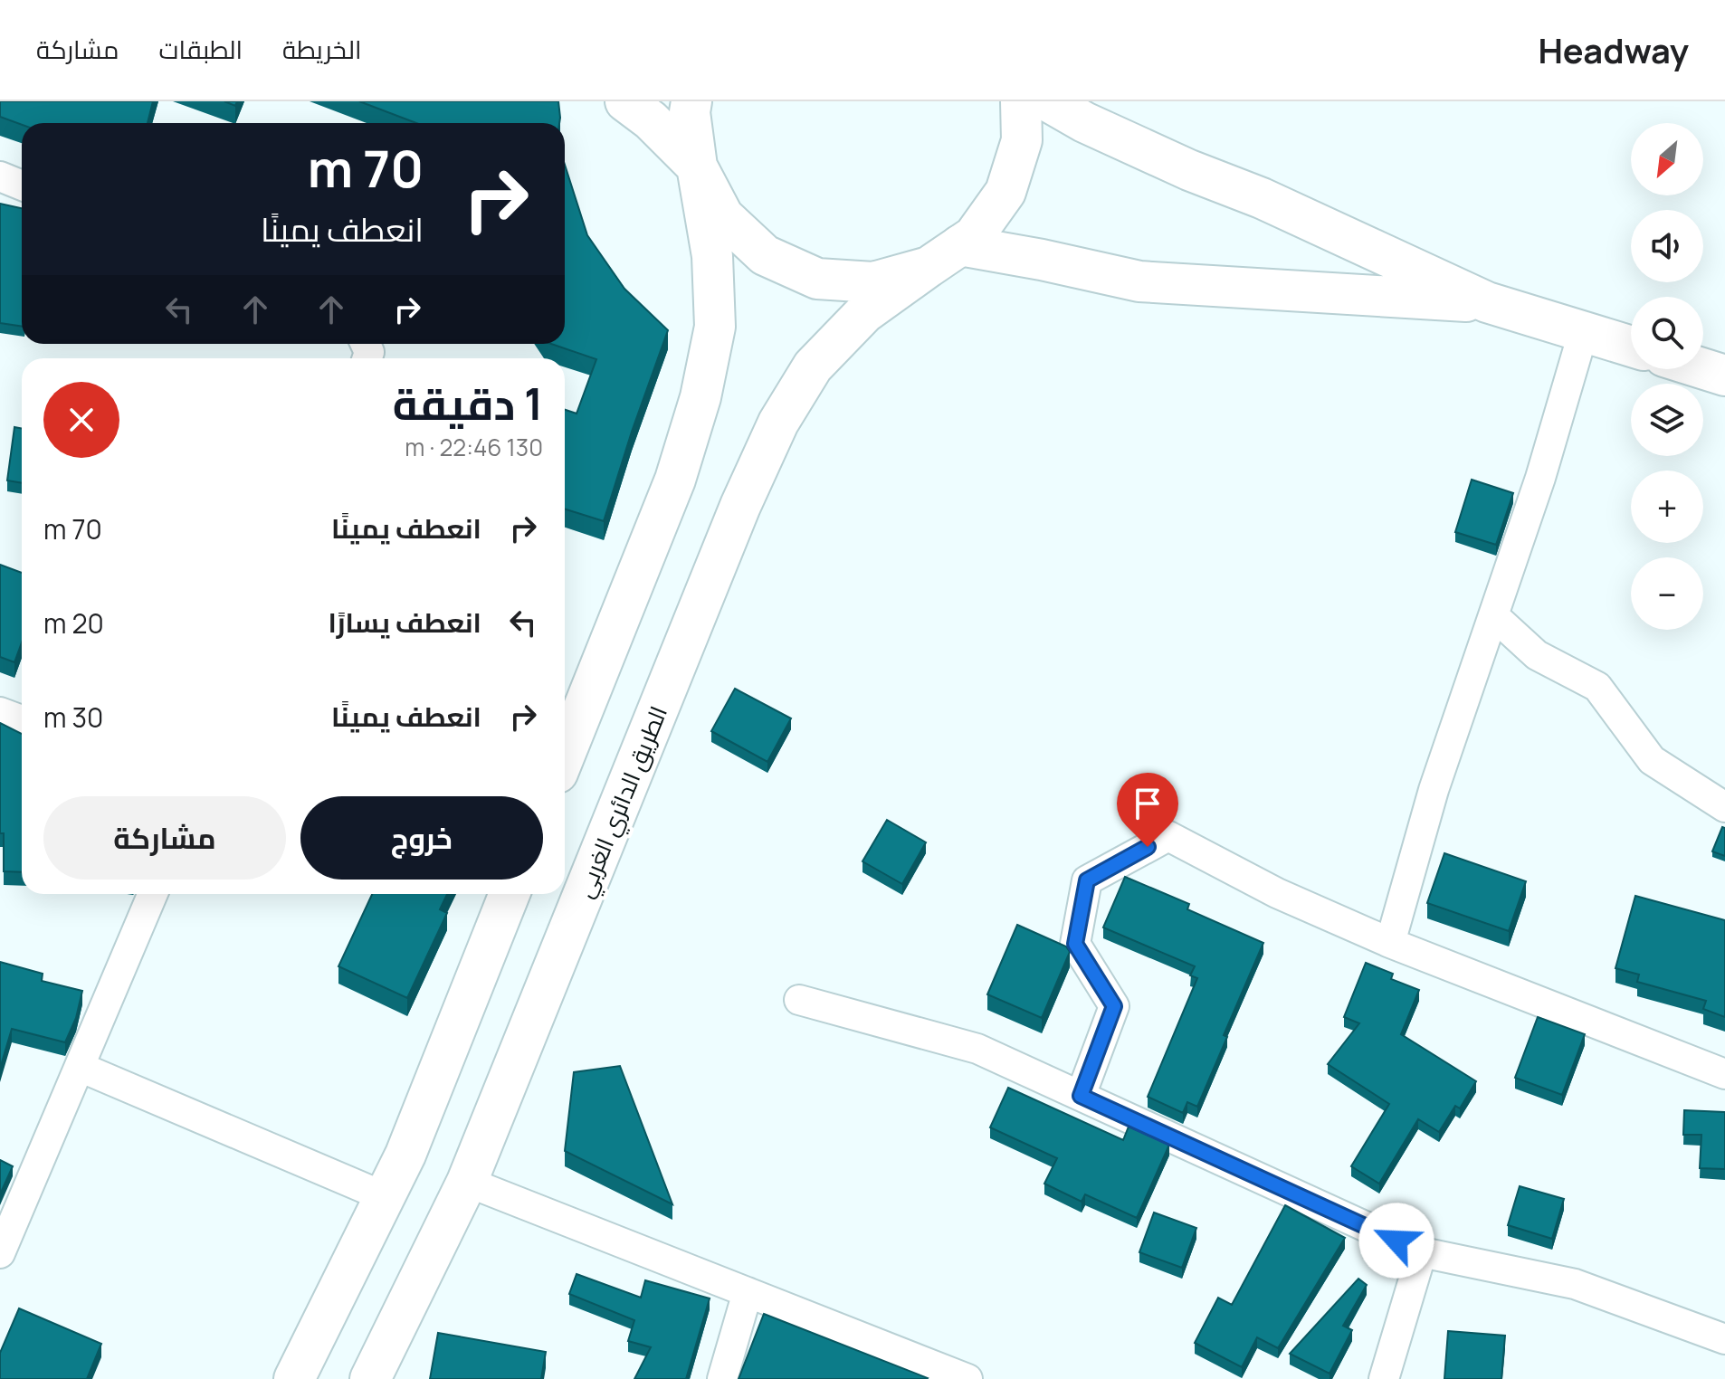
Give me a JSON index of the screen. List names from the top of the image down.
{
  "streets": {
    "main road": ["الطريق الدائري الغربي"]
  },
  "north": "bottom left",
  "page": {
    "header": "Headway",
    "nav": ["الخريطة", "الطبقات", "مشاركة"],
    "map_buttons": ["+", "−"],
    "turn": ["70 m", "انعطف يمينًا"],
    "heading": ["1 دقيقة", "130 m · 22:46"],
    "list": [
      {
        "name": "انعطف يمينًا",
        "value": "70 m"
      },
      {
        "name": "انعطف يسارًا",
        "value": "20 m"
      },
      {
        "name": "انعطف يمينًا",
        "value": "30 m"
      }
    ],
    "buttons": ["خروج", "مشاركة"]
  }
}
